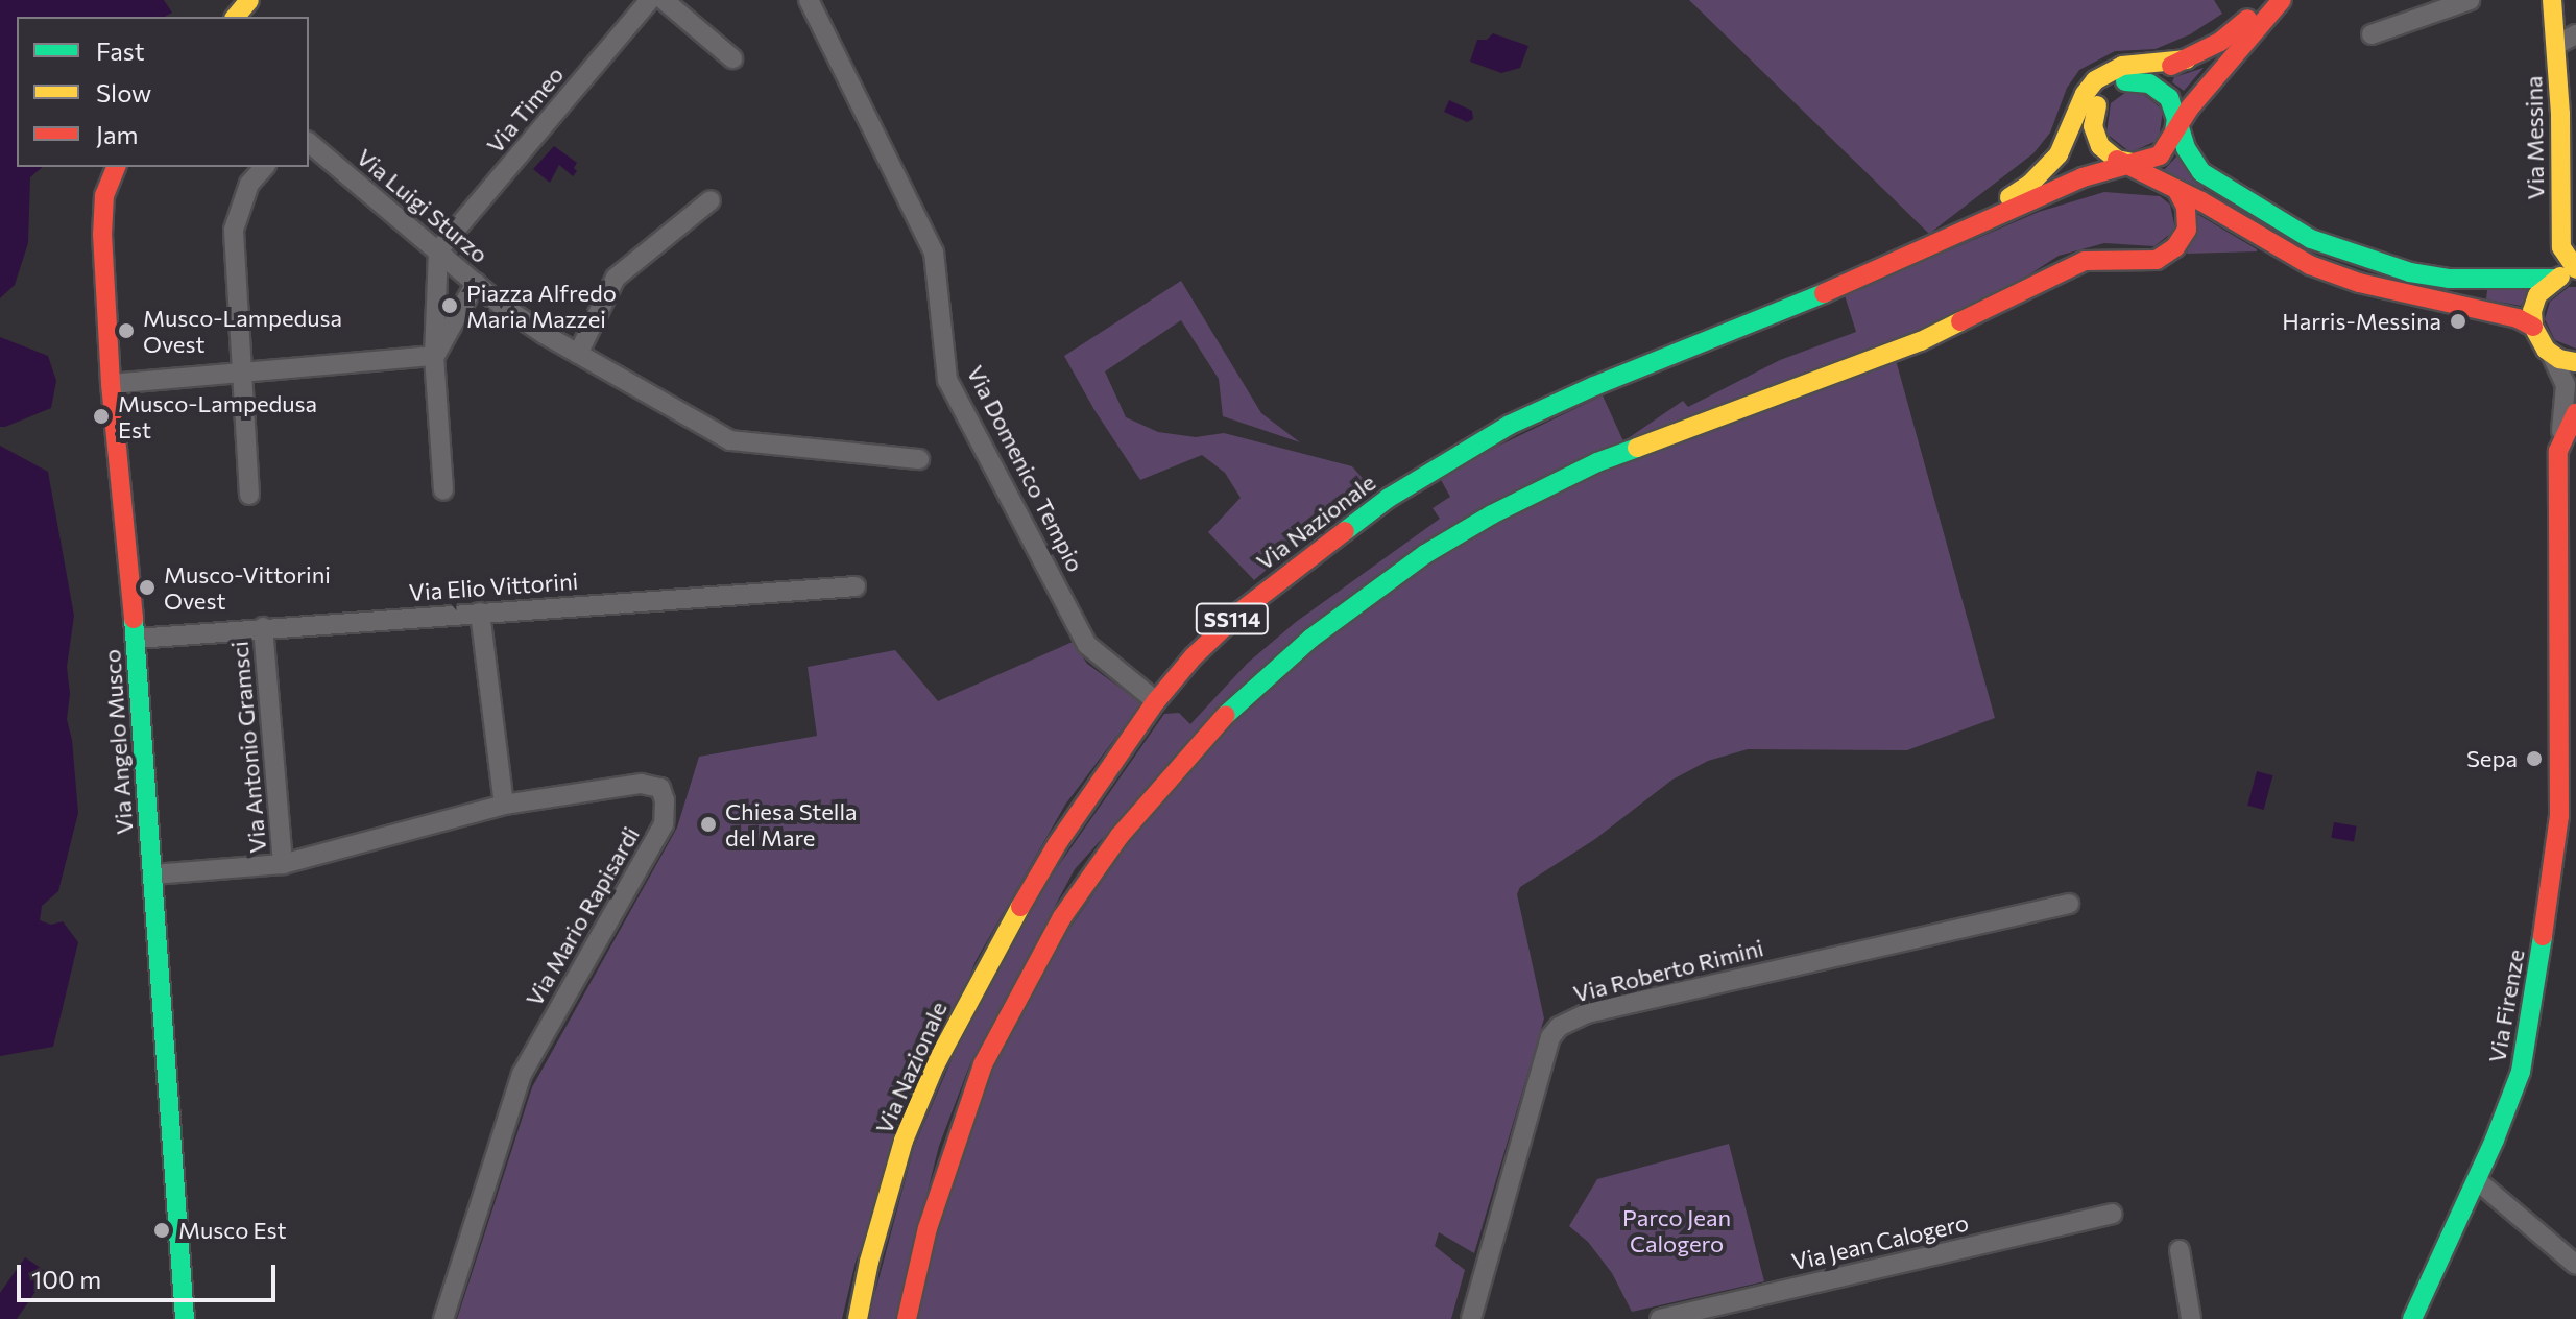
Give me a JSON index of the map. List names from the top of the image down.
{
  "streets": {
    "main road": [
      "Via Messina",
      "Via Nazionale",
      "SS114",
      "Via Angelo Musco",
      "Via Firenze"
    ],
    "street": [
      "Via Timeo",
      "Via Luigi Sturzo",
      "Via Domenico Tempio",
      "Via Elio Vittorini",
      "Via Antonio Gramsci",
      "Via Mario Rapisardi",
      "Via Roberto Rimini",
      "Via Jean Calogero"
    ]
  },
  "crossings": [
    ["Via Timeo", "Via Luigi Sturzo"],
    ["Via Domenico Tempio", "Via Nazionale"],
    ["Via Elio Vittorini", "Via Angelo Musco"],
    ["Via Elio Vittorini", "Via Antonio Gramsci"],
    ["Via Angelo Musco", "Via Mario Rapisardi"],
    ["Via Antonio Gramsci", "Via Mario Rapisardi"]
  ],
  "parks": ["Parco Jean Calogero"],
  "places": [
    "Piazza Alfredo Maria Mazzei",
    "Harris-Messina",
    "Musco-Lampedusa Ovest",
    "Musco-Lampedusa Est",
    "Musco-Vittorini Ovest",
    "Sepa",
    "Chiesa Stella del Mare",
    "Musco Est"
  ],
  "legend": ["Fast", "Slow", "Jam"],
  "scale_bar": "100 m"
}
